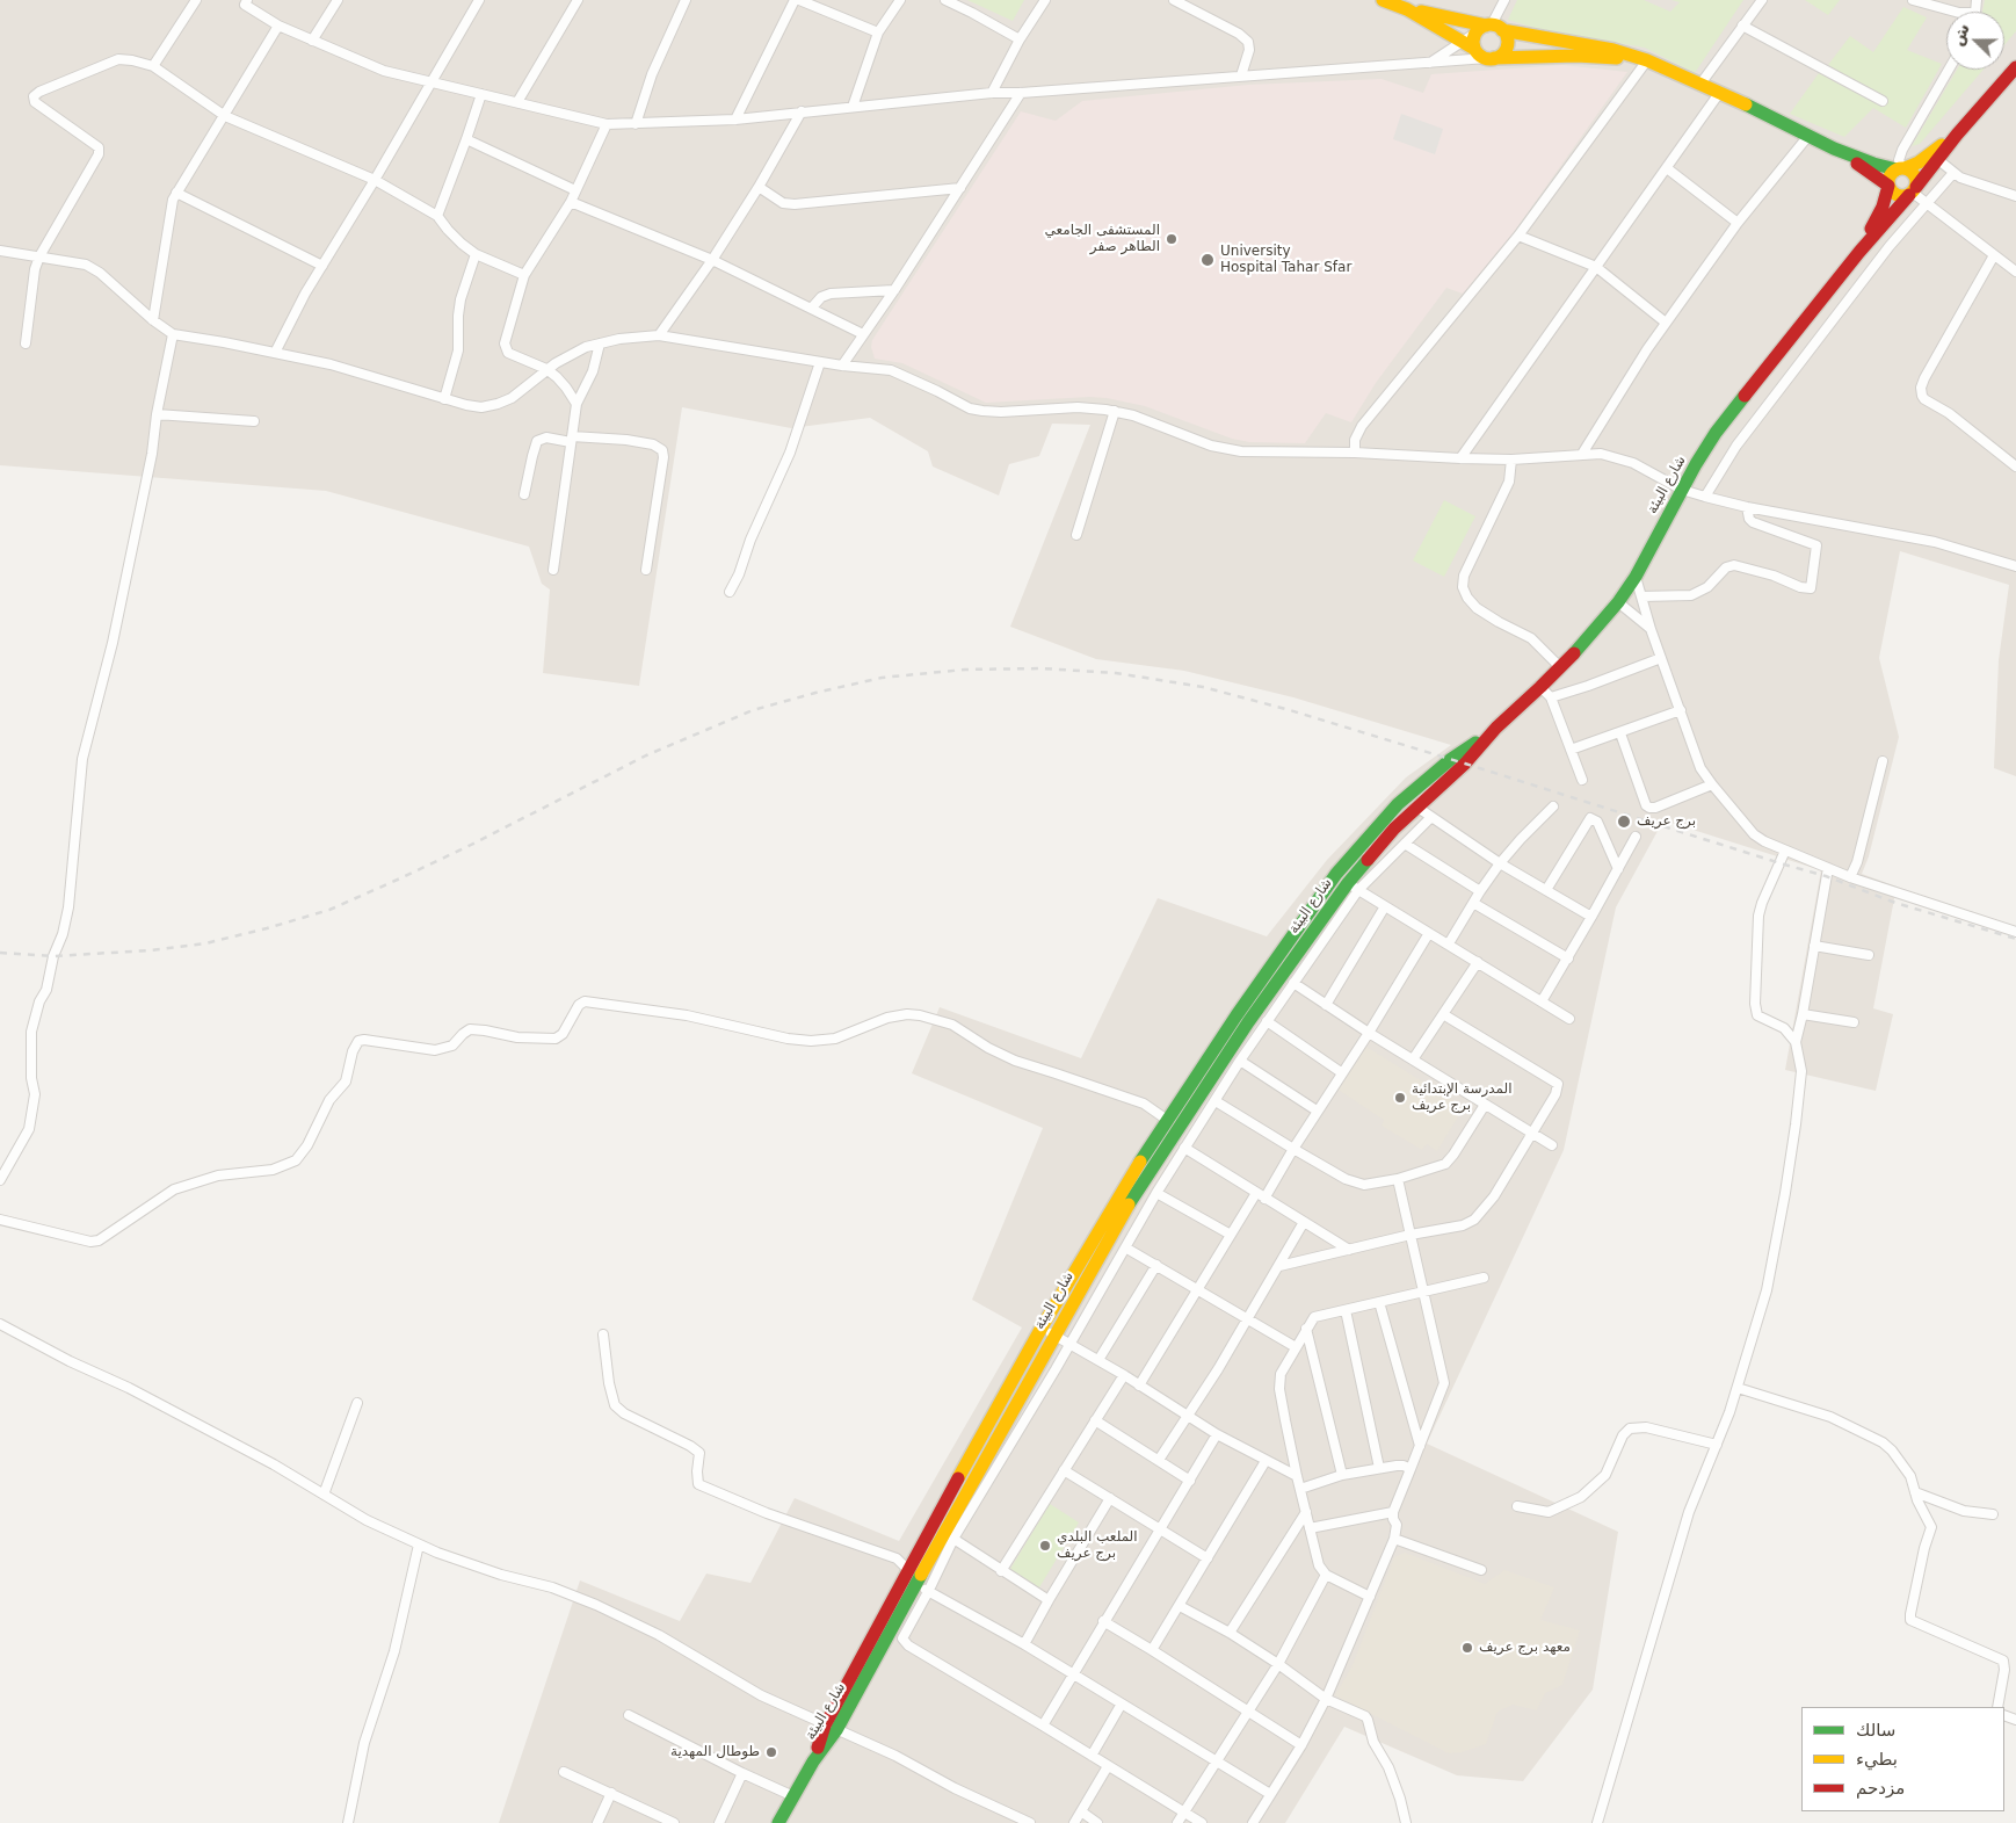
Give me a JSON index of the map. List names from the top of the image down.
{
  "streets": {
    "main road": ["شارع البيئة"]
  },
  "places": [
    "المستشفى الجامعي الطاهر صفر",
    "University Hospital Tahar Sfar",
    "برج عريف",
    "المدرسة الإبتدائية برج عريف",
    "الملعب البلدي برج عريف",
    "معهد برج عريف",
    "طوطال المهدية"
  ],
  "legend": ["سالك", "بطيء", "مزدحم"],
  "north": "left"
}
